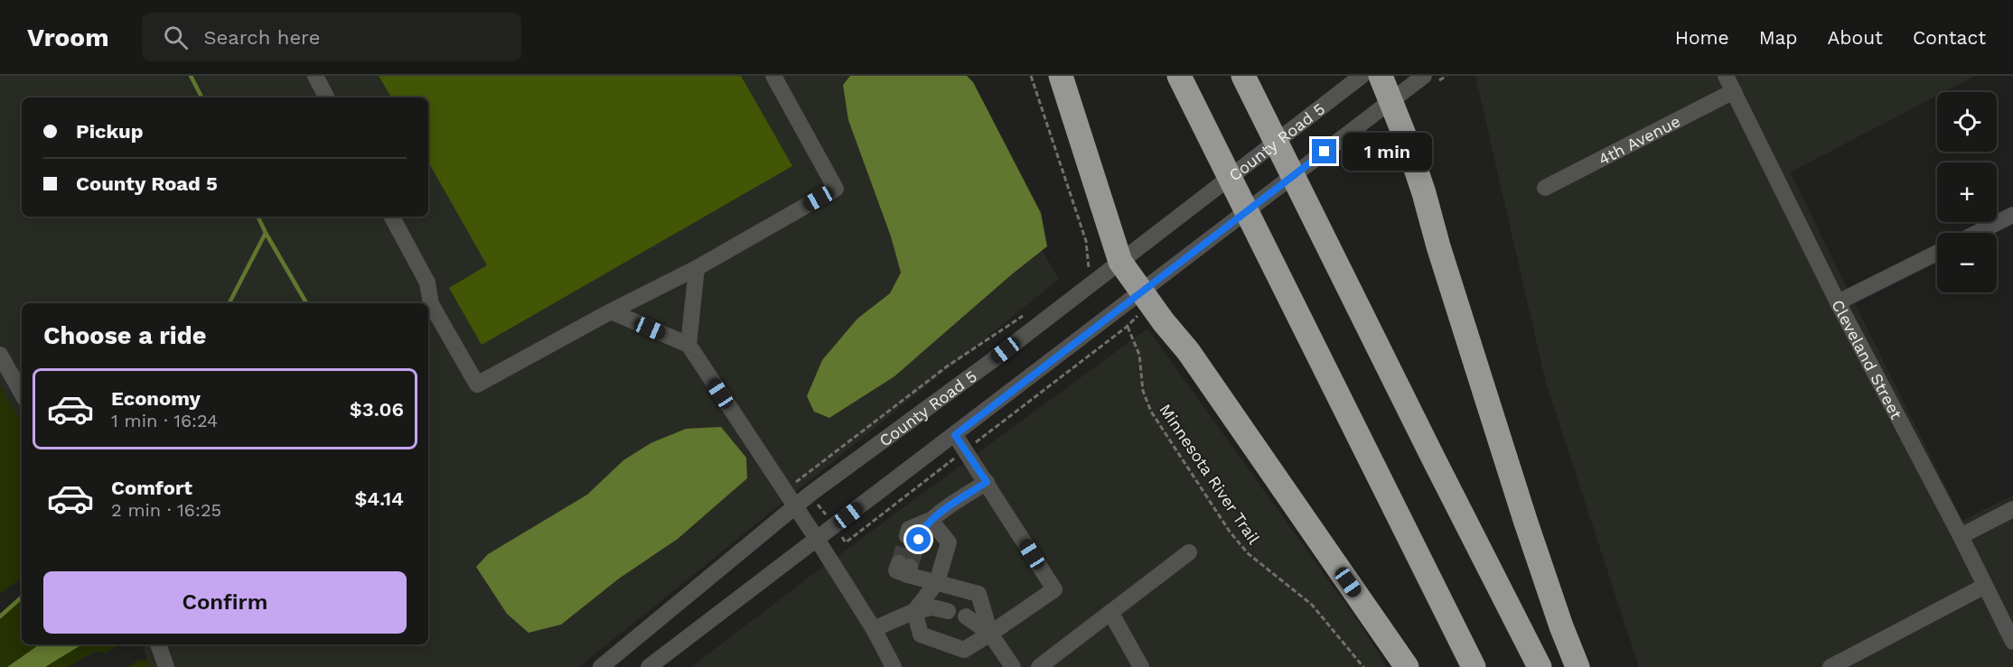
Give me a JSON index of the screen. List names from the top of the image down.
{
  "streets": {
    "street": ["4th Avenue", "County Road 5", "Cleveland Street"],
    "path": ["Minnesota River Trail"]
  },
  "crossings": [
    ["4th Avenue", "Cleveland Street"]
  ],
  "page": {
    "header": "Vroom",
    "search": "Search here",
    "nav": [
      "Home",
      "Map",
      "About",
      "Contact"
    ],
    "map_buttons": ["+", "−"],
    "banner": ["Pickup", "County Road 5"],
    "bubble": "1 min",
    "heading": "Choose a ride",
    "list": [
      {
        "name": "Economy",
        "note": "1 min · 16:24",
        "value": "$3.06"
      },
      {
        "name": "Comfort",
        "note": "2 min · 16:25",
        "value": "$4.14"
      }
    ],
    "buttons": "Confirm"
  }
}
